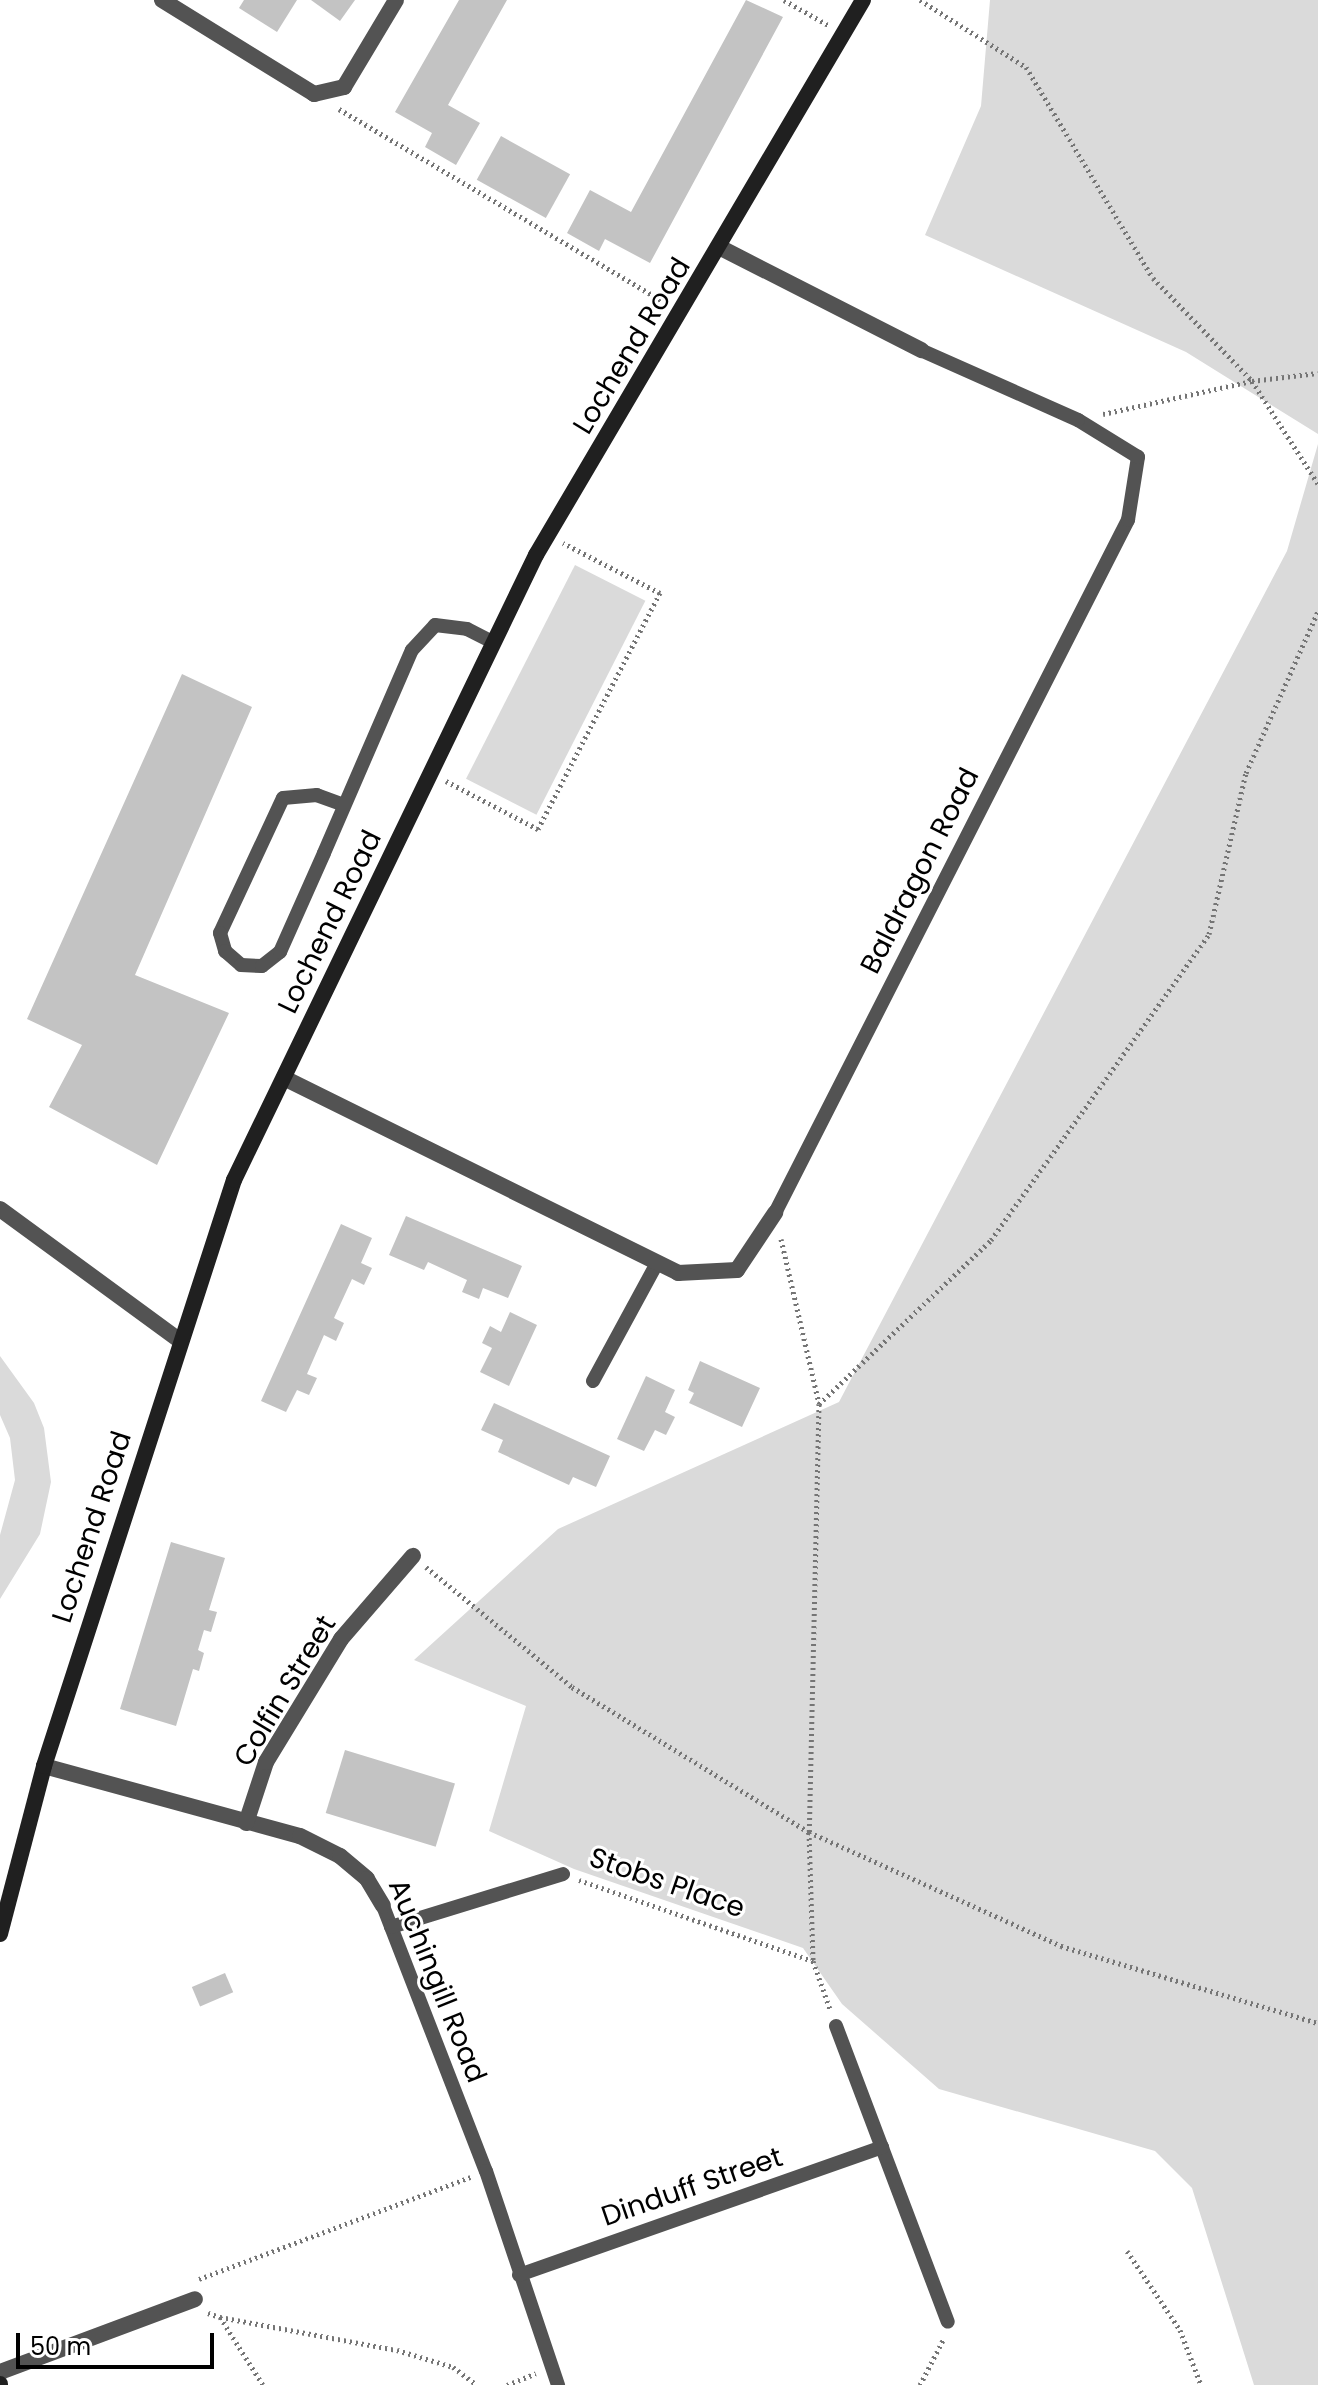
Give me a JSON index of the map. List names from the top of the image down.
{
  "streets": {
    "street": [
      "Lochend Road",
      "Baldragon Road",
      "Colfin Street",
      "Auchingill Road"
    ],
    "lane": ["Stobs Place", "Dinduff Street"]
  },
  "crossings": [
    ["Lochend Road", "Baldragon Road"],
    ["Lochend Road", "Auchingill Road"],
    ["Colfin Street", "Auchingill Road"],
    ["Stobs Place", "Auchingill Road"],
    ["Auchingill Road", "Dinduff Street"]
  ],
  "scale_bar": "50 m"
}
